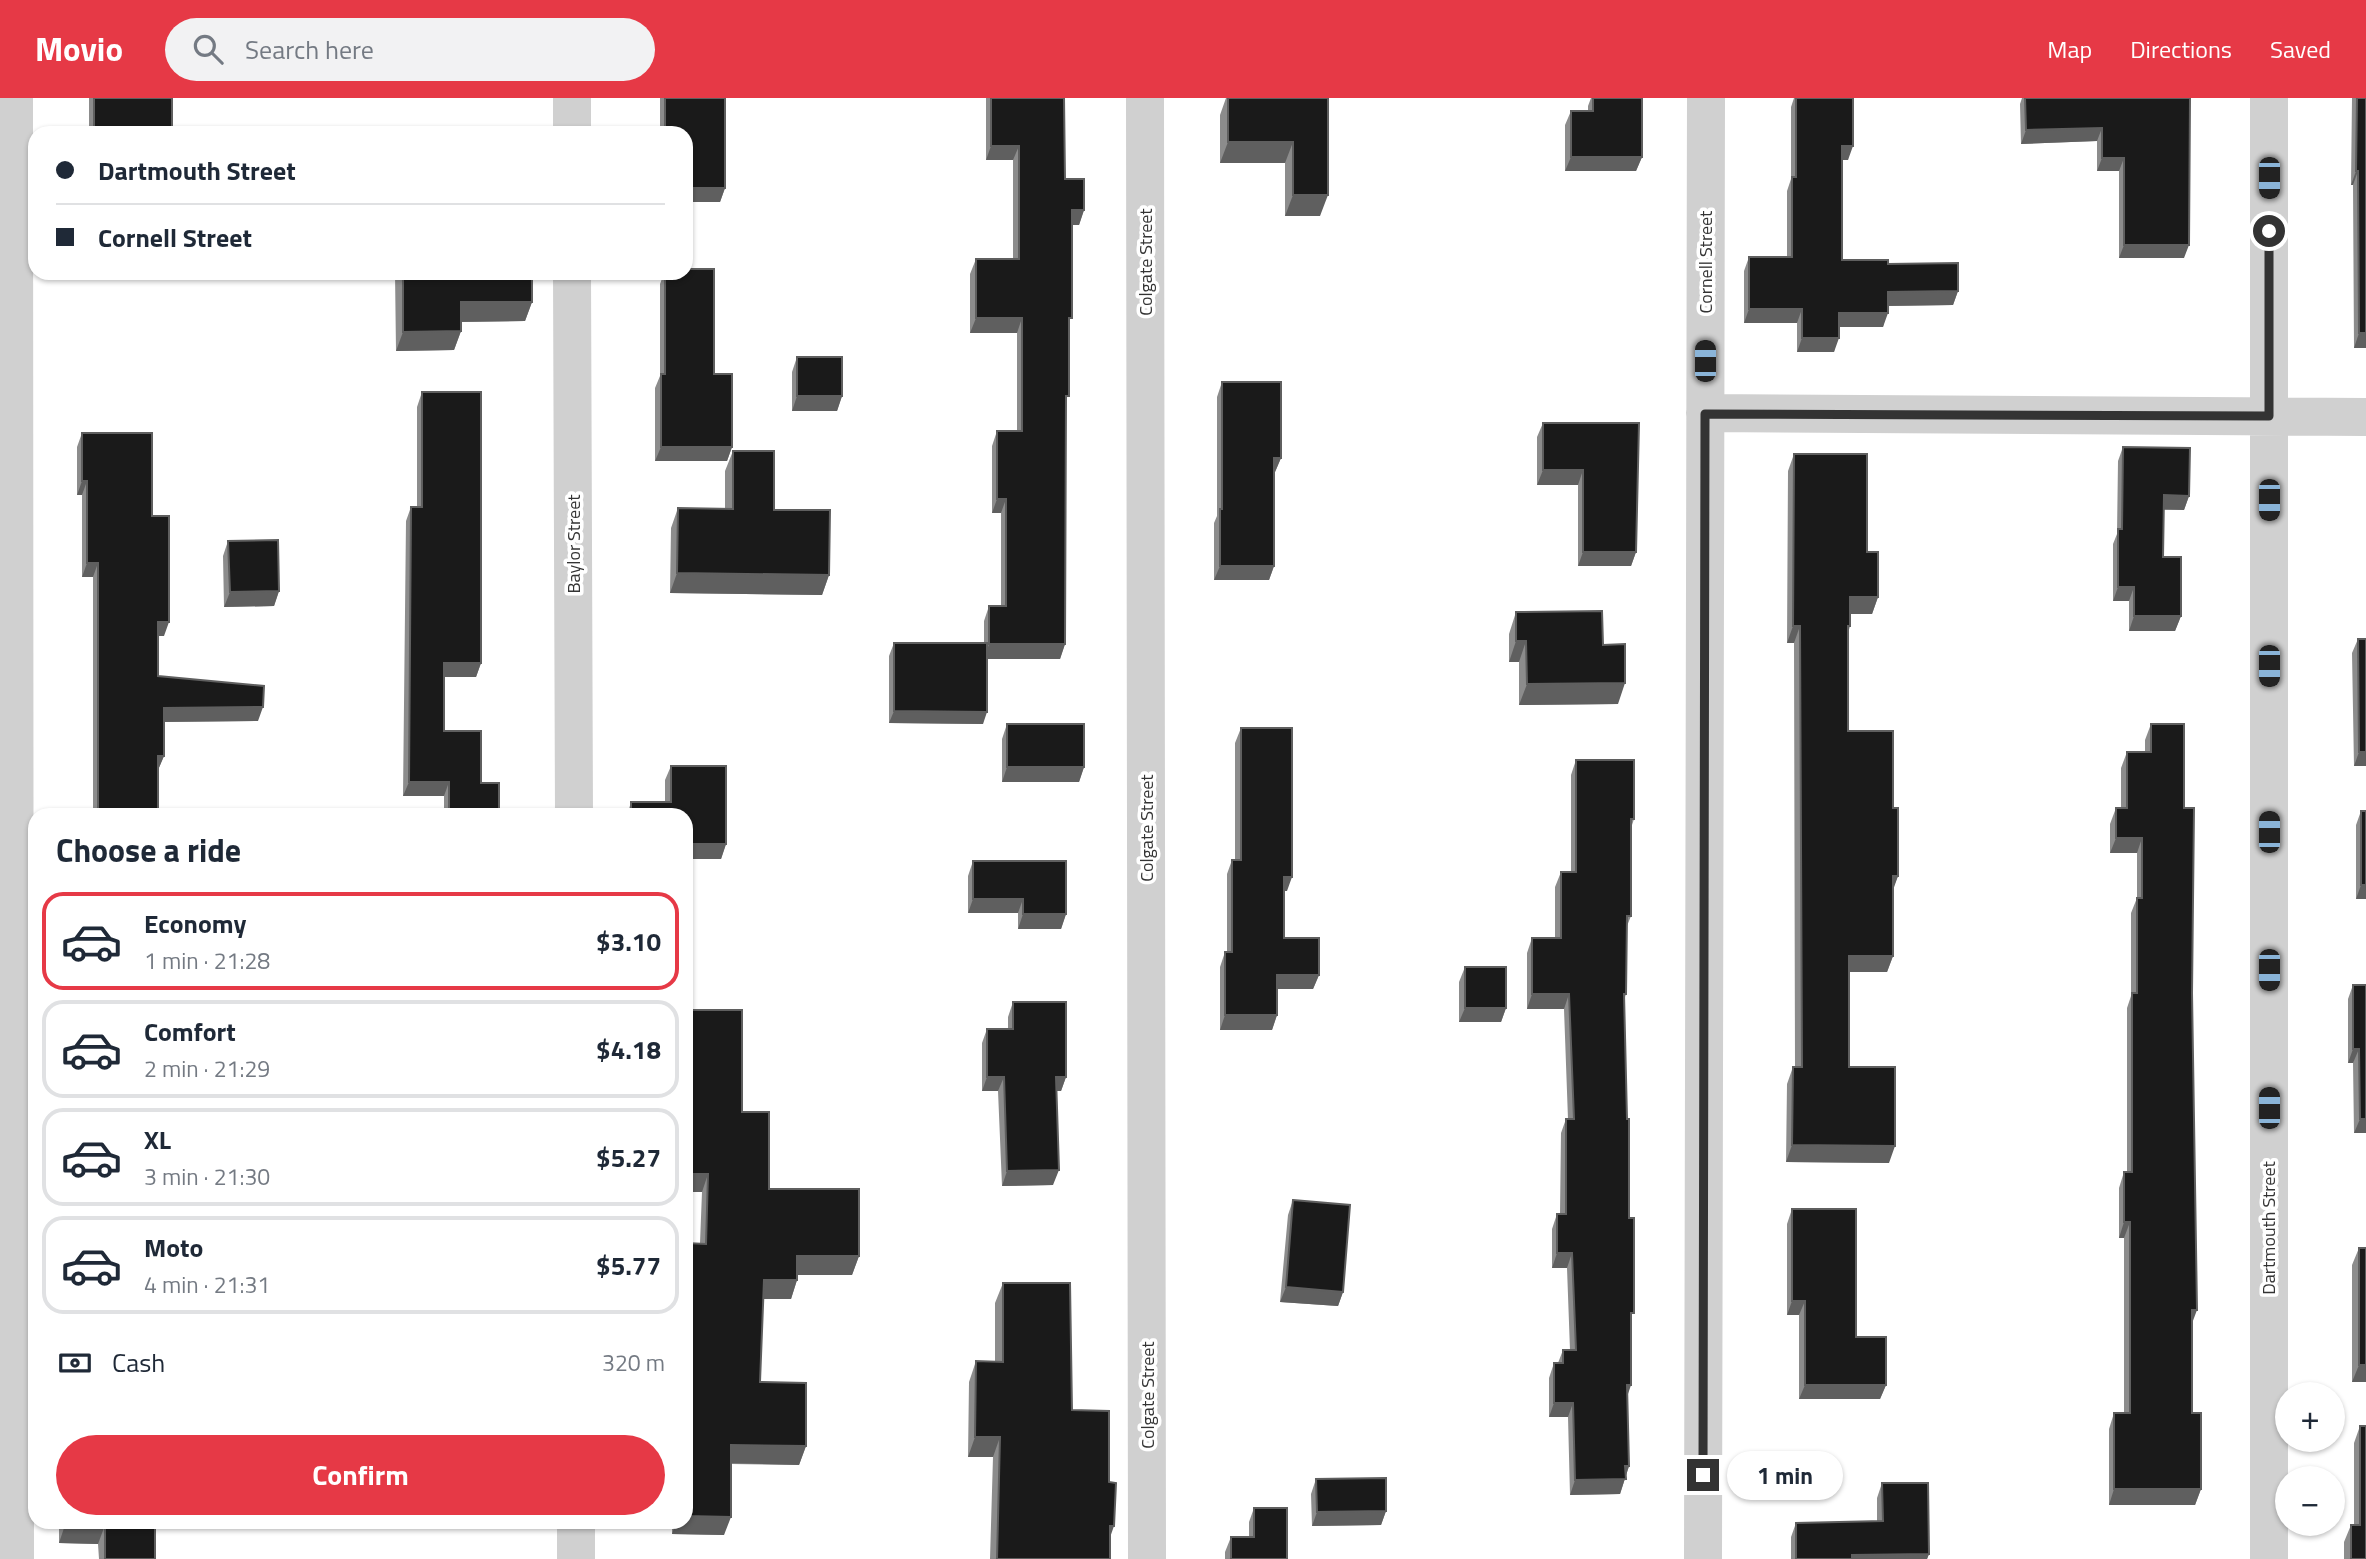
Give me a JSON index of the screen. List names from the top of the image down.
{
  "streets": {
    "street": [
      "Colgate Street",
      "Cornell Street",
      "Baylor Street",
      "Dartmouth Street"
    ]
  },
  "page": {
    "header": "Movio",
    "search": "Search here",
    "nav": ["Map", "Directions", "Saved"],
    "banner": ["Dartmouth Street", "Cornell Street"],
    "heading": "Choose a ride",
    "list": [
      {
        "name": "Economy",
        "note": "1 min · 21:28",
        "value": "$3.10"
      },
      {
        "name": "Comfort",
        "note": "2 min · 21:29",
        "value": "$4.18"
      },
      {
        "name": "XL",
        "note": "3 min · 21:30",
        "value": "$5.27"
      },
      {
        "name": "Moto",
        "note": "4 min · 21:31",
        "value": "$5.77"
      }
    ],
    "pay": ["Cash", "320 m"],
    "map_buttons": ["+", "−"],
    "buttons": "Confirm",
    "bubble": "1 min"
  }
}
